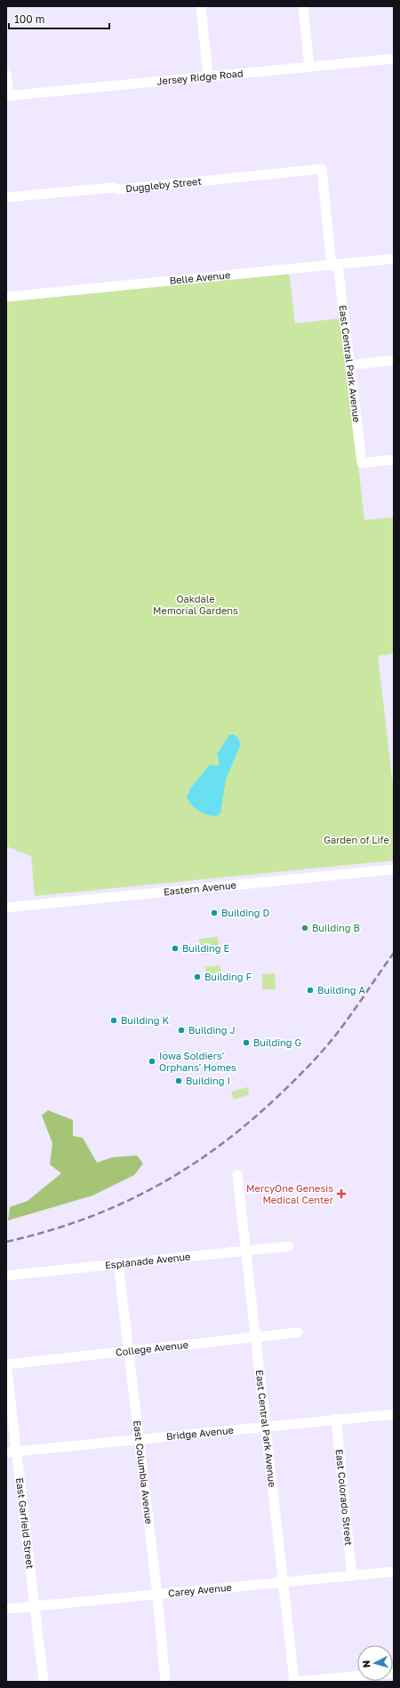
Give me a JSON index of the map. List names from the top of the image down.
{
  "streets": {
    "street": [
      "Jersey Ridge Road",
      "Duggleby Street",
      "Belle Avenue",
      "East Central Park Avenue",
      "Eastern Avenue",
      "Esplanade Avenue",
      "College Avenue",
      "Bridge Avenue",
      "East Columbia Avenue",
      "East Colorado Street",
      "East Garfield Street",
      "Carey Avenue"
    ]
  },
  "crossings": [
    ["Duggleby Street", "East Central Park Avenue"],
    ["Belle Avenue", "East Central Park Avenue"],
    ["East Central Park Avenue", "Esplanade Avenue"],
    ["East Central Park Avenue", "College Avenue"],
    ["East Central Park Avenue", "Bridge Avenue"],
    ["East Central Park Avenue", "Carey Avenue"],
    ["Esplanade Avenue", "East Columbia Avenue"],
    ["College Avenue", "East Columbia Avenue"],
    ["College Avenue", "East Garfield Street"],
    ["Bridge Avenue", "East Columbia Avenue"],
    ["Bridge Avenue", "East Colorado Street"],
    ["Bridge Avenue", "East Garfield Street"],
    ["East Columbia Avenue", "Carey Avenue"],
    ["East Colorado Street", "Carey Avenue"],
    ["East Garfield Street", "Carey Avenue"]
  ],
  "parks": ["Oakdale Memorial Gardens", "Garden of Life"],
  "places": {
    "other": [
      "Building D",
      "Building B",
      "Building E",
      "Building F",
      "Building A",
      "Building K",
      "Building J",
      "Building G",
      "Iowa Soldiers' Orphans' Homes",
      "Building I"
    ],
    "health": ["MercyOne Genesis Medical Center"]
  },
  "scale_bar": "100 m",
  "north": "left"
}
